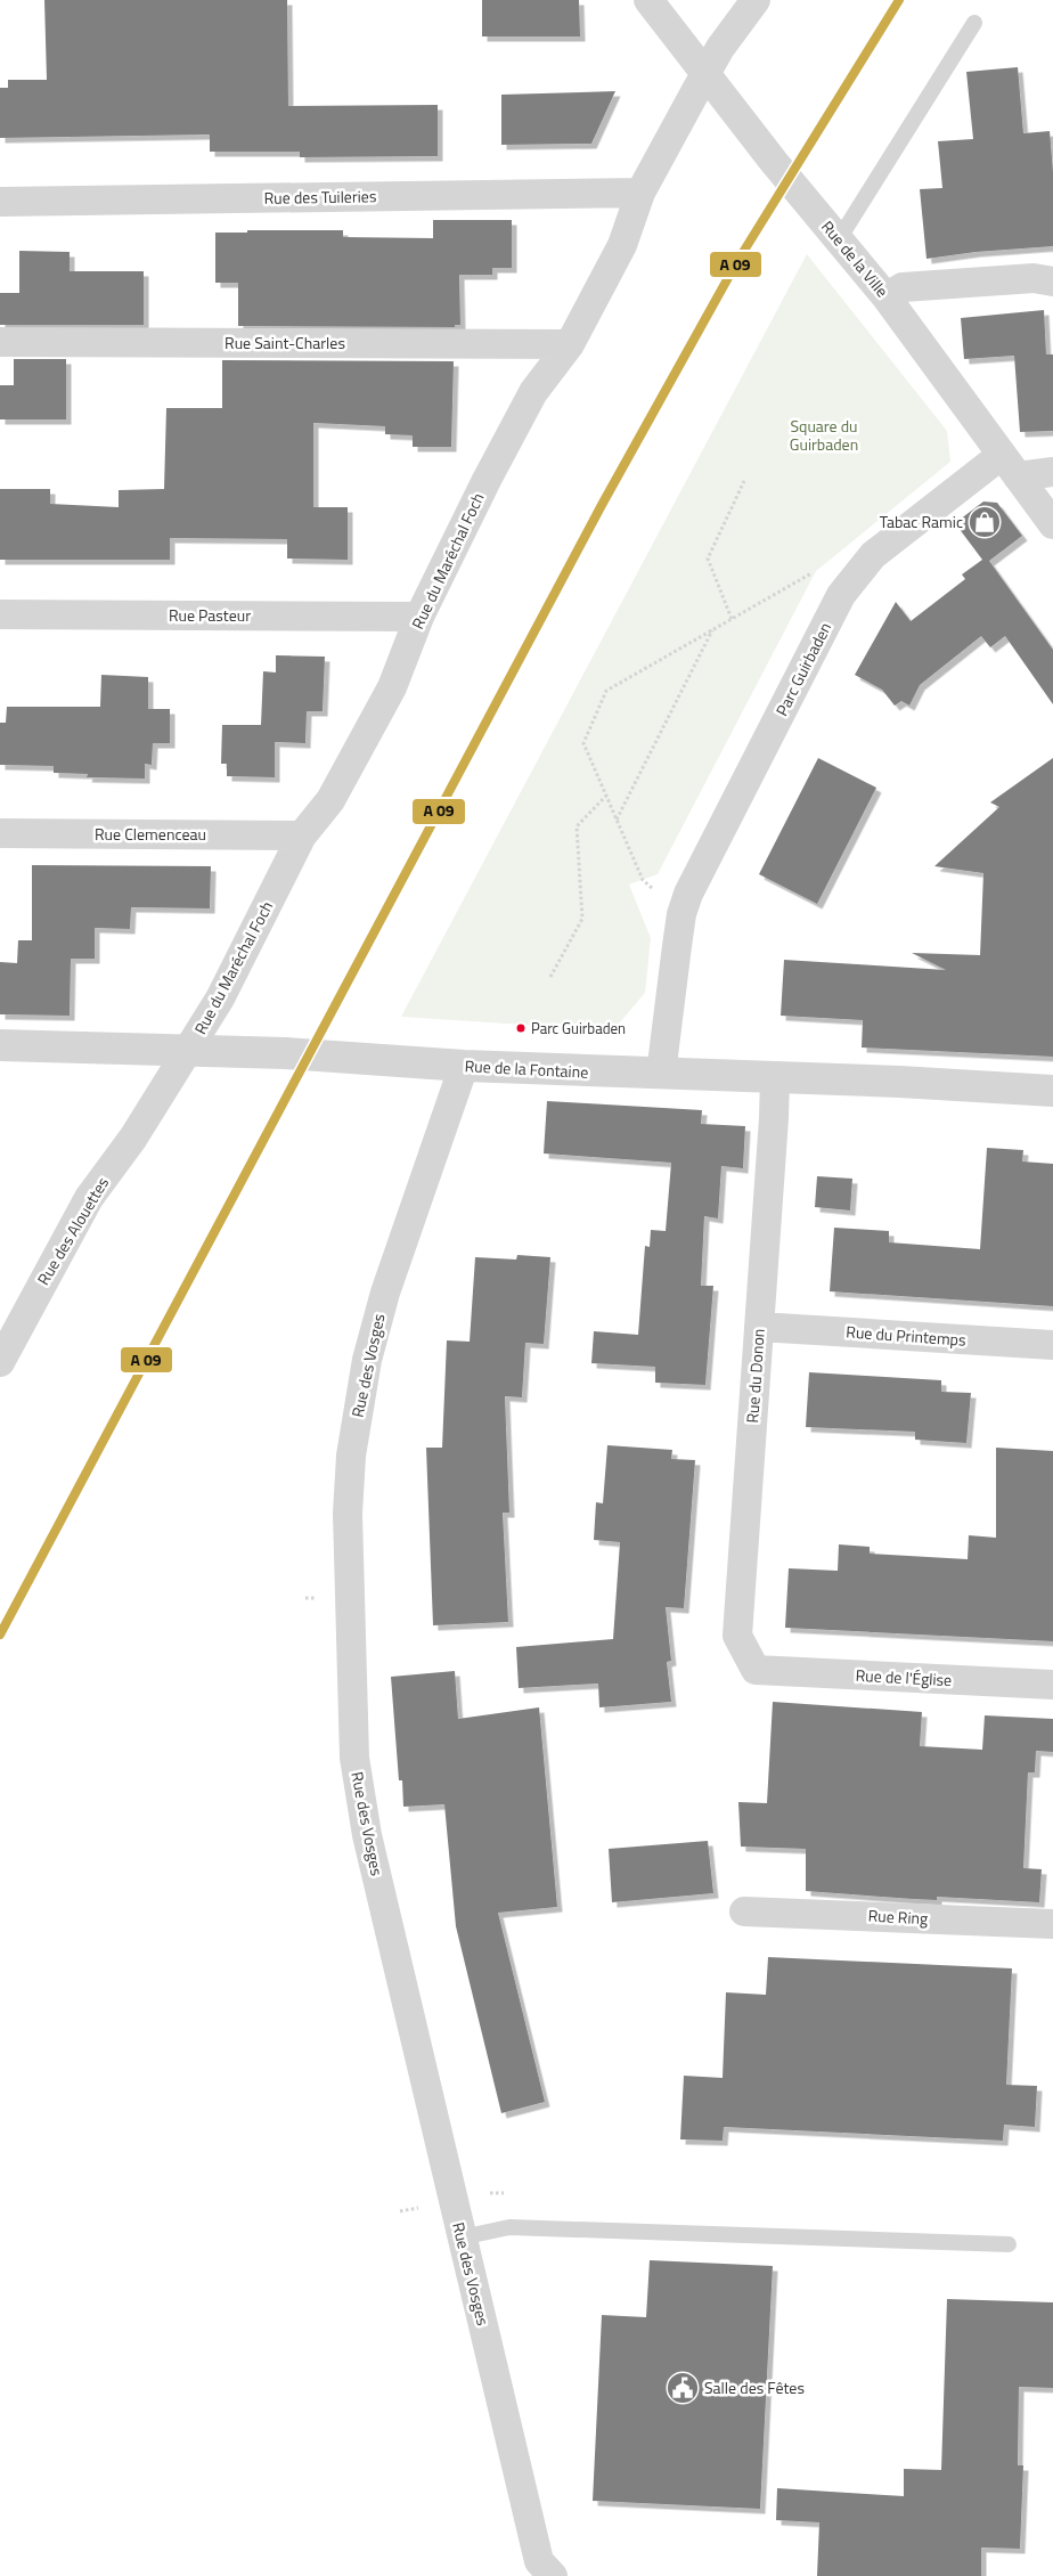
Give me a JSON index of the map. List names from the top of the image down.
{
  "streets": {
    "street": [
      "Rue des Tuileries",
      "Rue de la Ville",
      "Rue Saint-Charles",
      "Rue du Maréchal Foch",
      "Rue Pasteur",
      "Parc Guirbaden",
      "Rue Clemenceau",
      "Rue de la Fontaine",
      "Rue des Alouettes",
      "Rue du Printemps",
      "Rue des Vosges",
      "Rue du Donon",
      "Rue de l'Église",
      "Rue Ring"
    ]
  },
  "crossings": [
    ["Rue des Tuileries", "Rue du Maréchal Foch"],
    ["Rue de la Ville", "Rue du Maréchal Foch"],
    ["Rue de la Ville", "Parc Guirbaden"],
    ["Rue Saint-Charles", "Rue du Maréchal Foch"],
    ["Rue du Maréchal Foch", "Rue Pasteur"],
    ["Rue du Maréchal Foch", "Rue Clemenceau"],
    ["Rue du Maréchal Foch", "Rue de la Fontaine"],
    ["Rue du Maréchal Foch", "Rue des Alouettes"],
    ["Parc Guirbaden", "Rue de la Fontaine"],
    ["Rue de la Fontaine", "Rue des Alouettes"],
    ["Rue de la Fontaine", "Rue des Vosges"],
    ["Rue de la Fontaine", "Rue du Donon"],
    ["Rue du Printemps", "Rue du Donon"],
    ["Rue du Donon", "Rue de l'Église"]
  ],
  "parks": ["Square du Guirbaden"],
  "places": {
    "shop": ["Tabac Ramic"],
    "other": ["Parc Guirbaden"],
    "public building": ["Salle des Fêtes"]
  }
}
